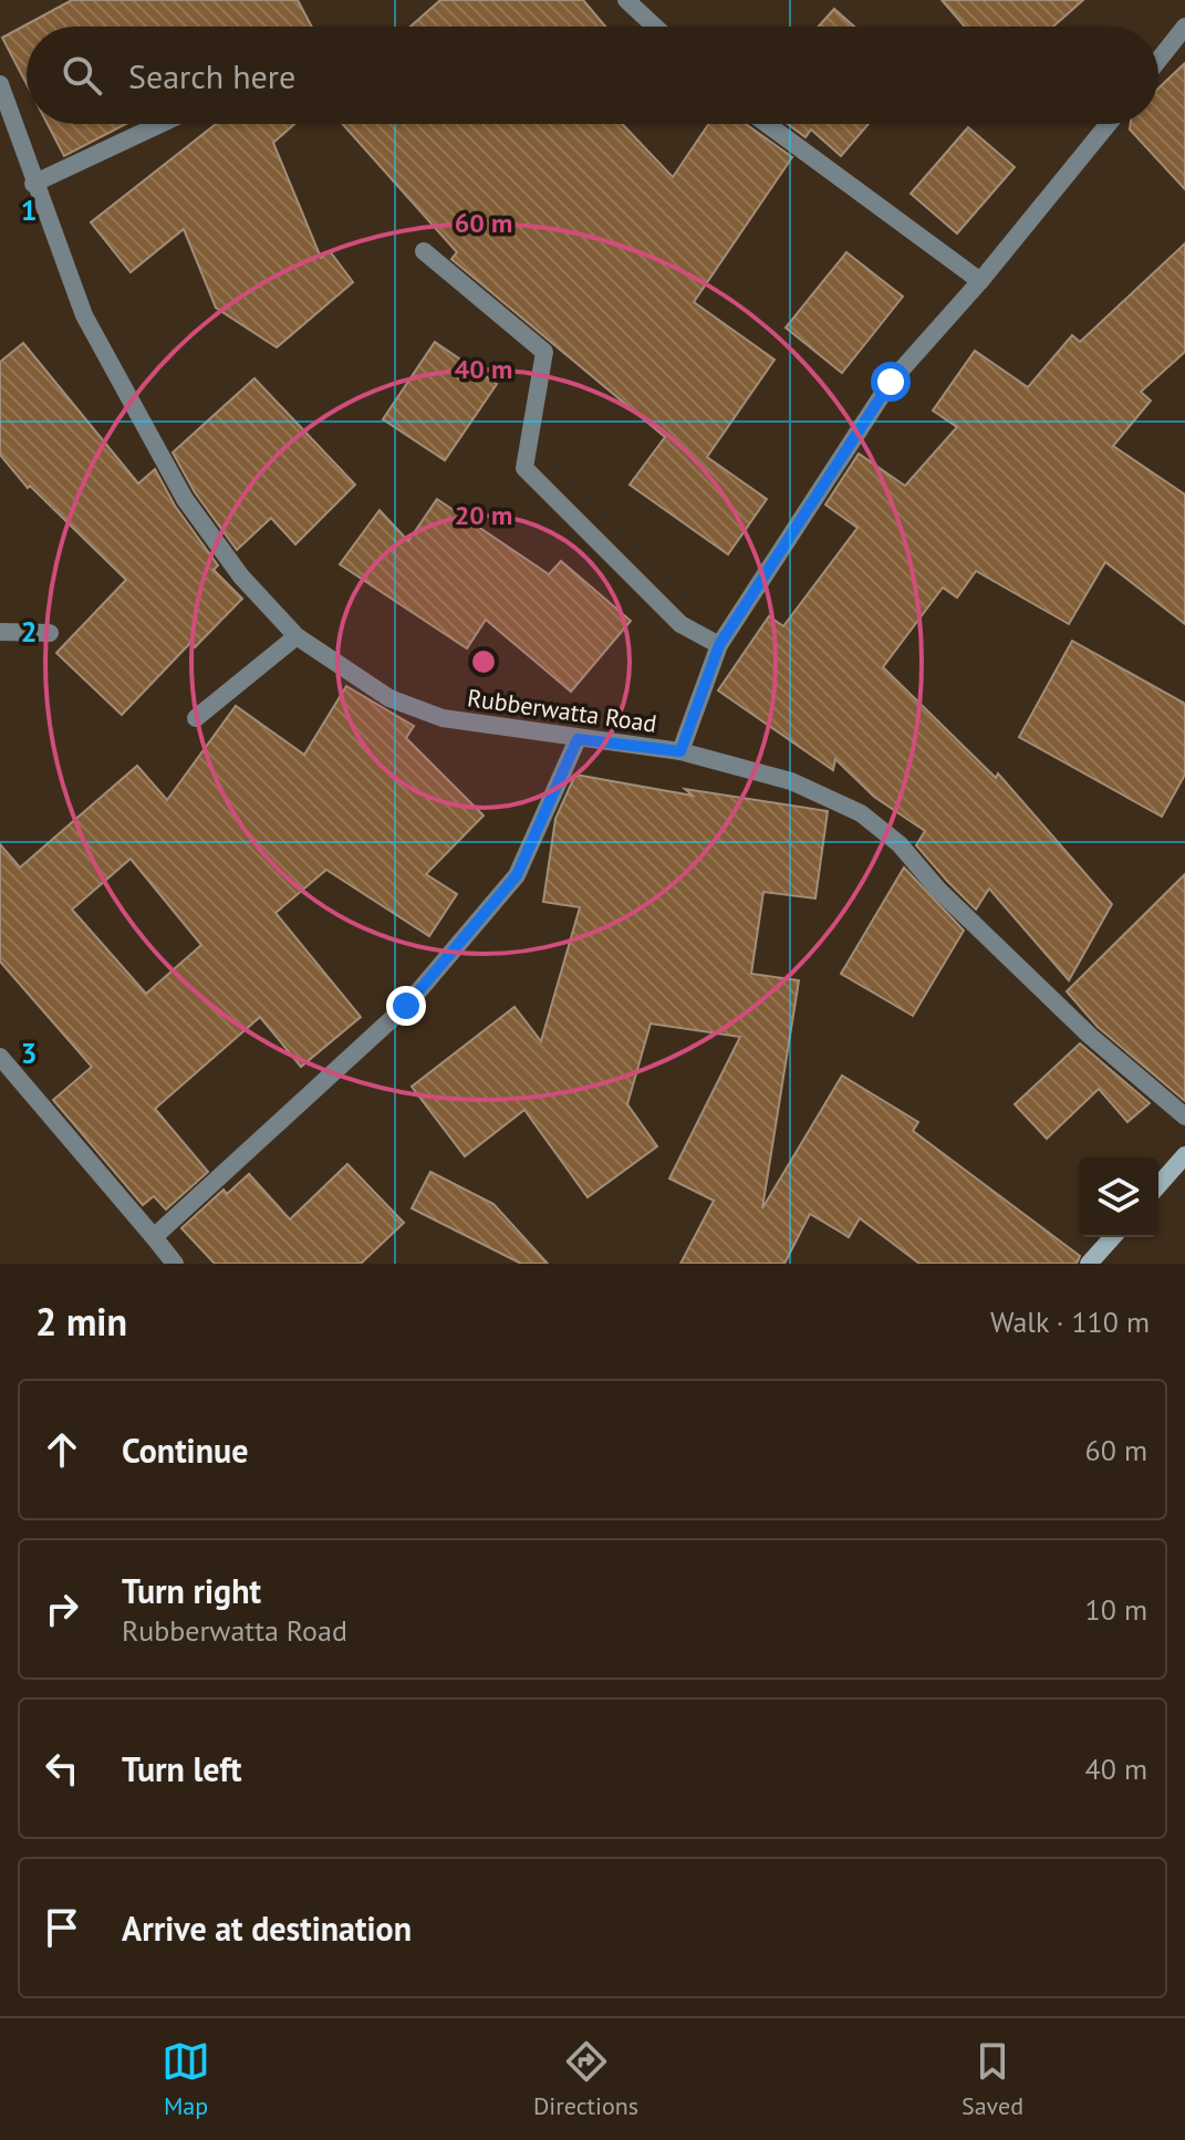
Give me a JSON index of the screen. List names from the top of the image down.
{
  "streets": {
    "street": ["Rubberwatta Road"]
  },
  "page": {
    "search": "Search here",
    "heading": ["2 min", "Walk · 110 m"],
    "list": [
      ["Continue", "60 m"],
      ["Turn right", "Rubberwatta Road", "10 m"],
      ["Turn left", "40 m"],
      "Arrive at destination"
    ],
    "nav": ["Map", "Directions", "Saved"]
  },
  "grid": {
    "rows": ["1", "2", "3"]
  },
  "rings": ["60 m", "40 m", "20 m"]
}
